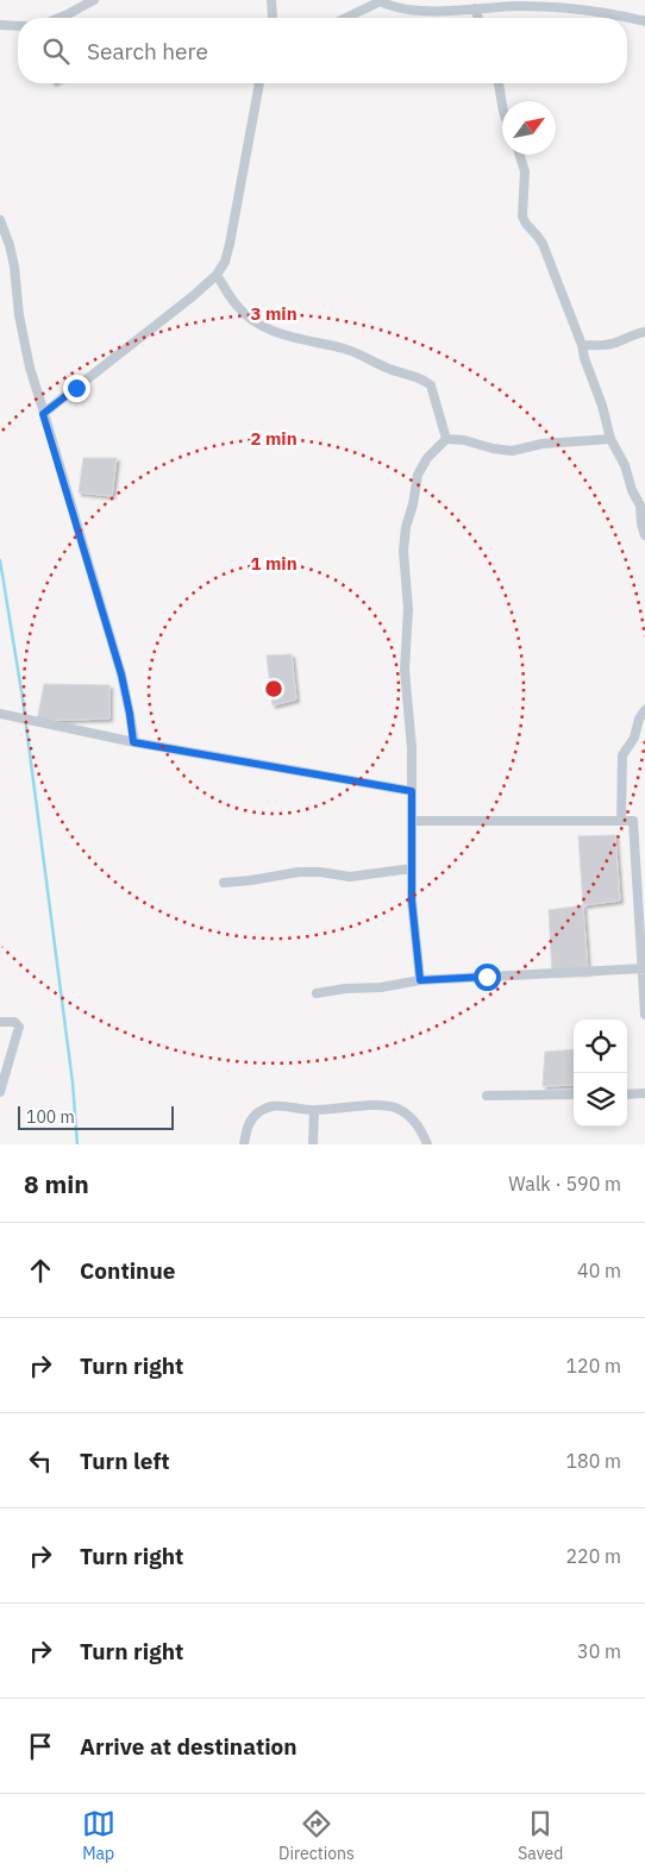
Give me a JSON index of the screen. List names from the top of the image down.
{
  "scale_bar": "100 m",
  "north": "top right",
  "page": {
    "search": "Search here",
    "scale": "100 m",
    "heading": ["8 min", "Walk · 590 m"],
    "list": [
      ["Continue", "40 m"],
      ["Turn right", "120 m"],
      ["Turn left", "180 m"],
      ["Turn right", "220 m"],
      ["Turn right", "30 m"],
      "Arrive at destination"
    ],
    "nav": ["Map", "Directions", "Saved"]
  },
  "rings": ["3 min", "2 min", "1 min"]
}
